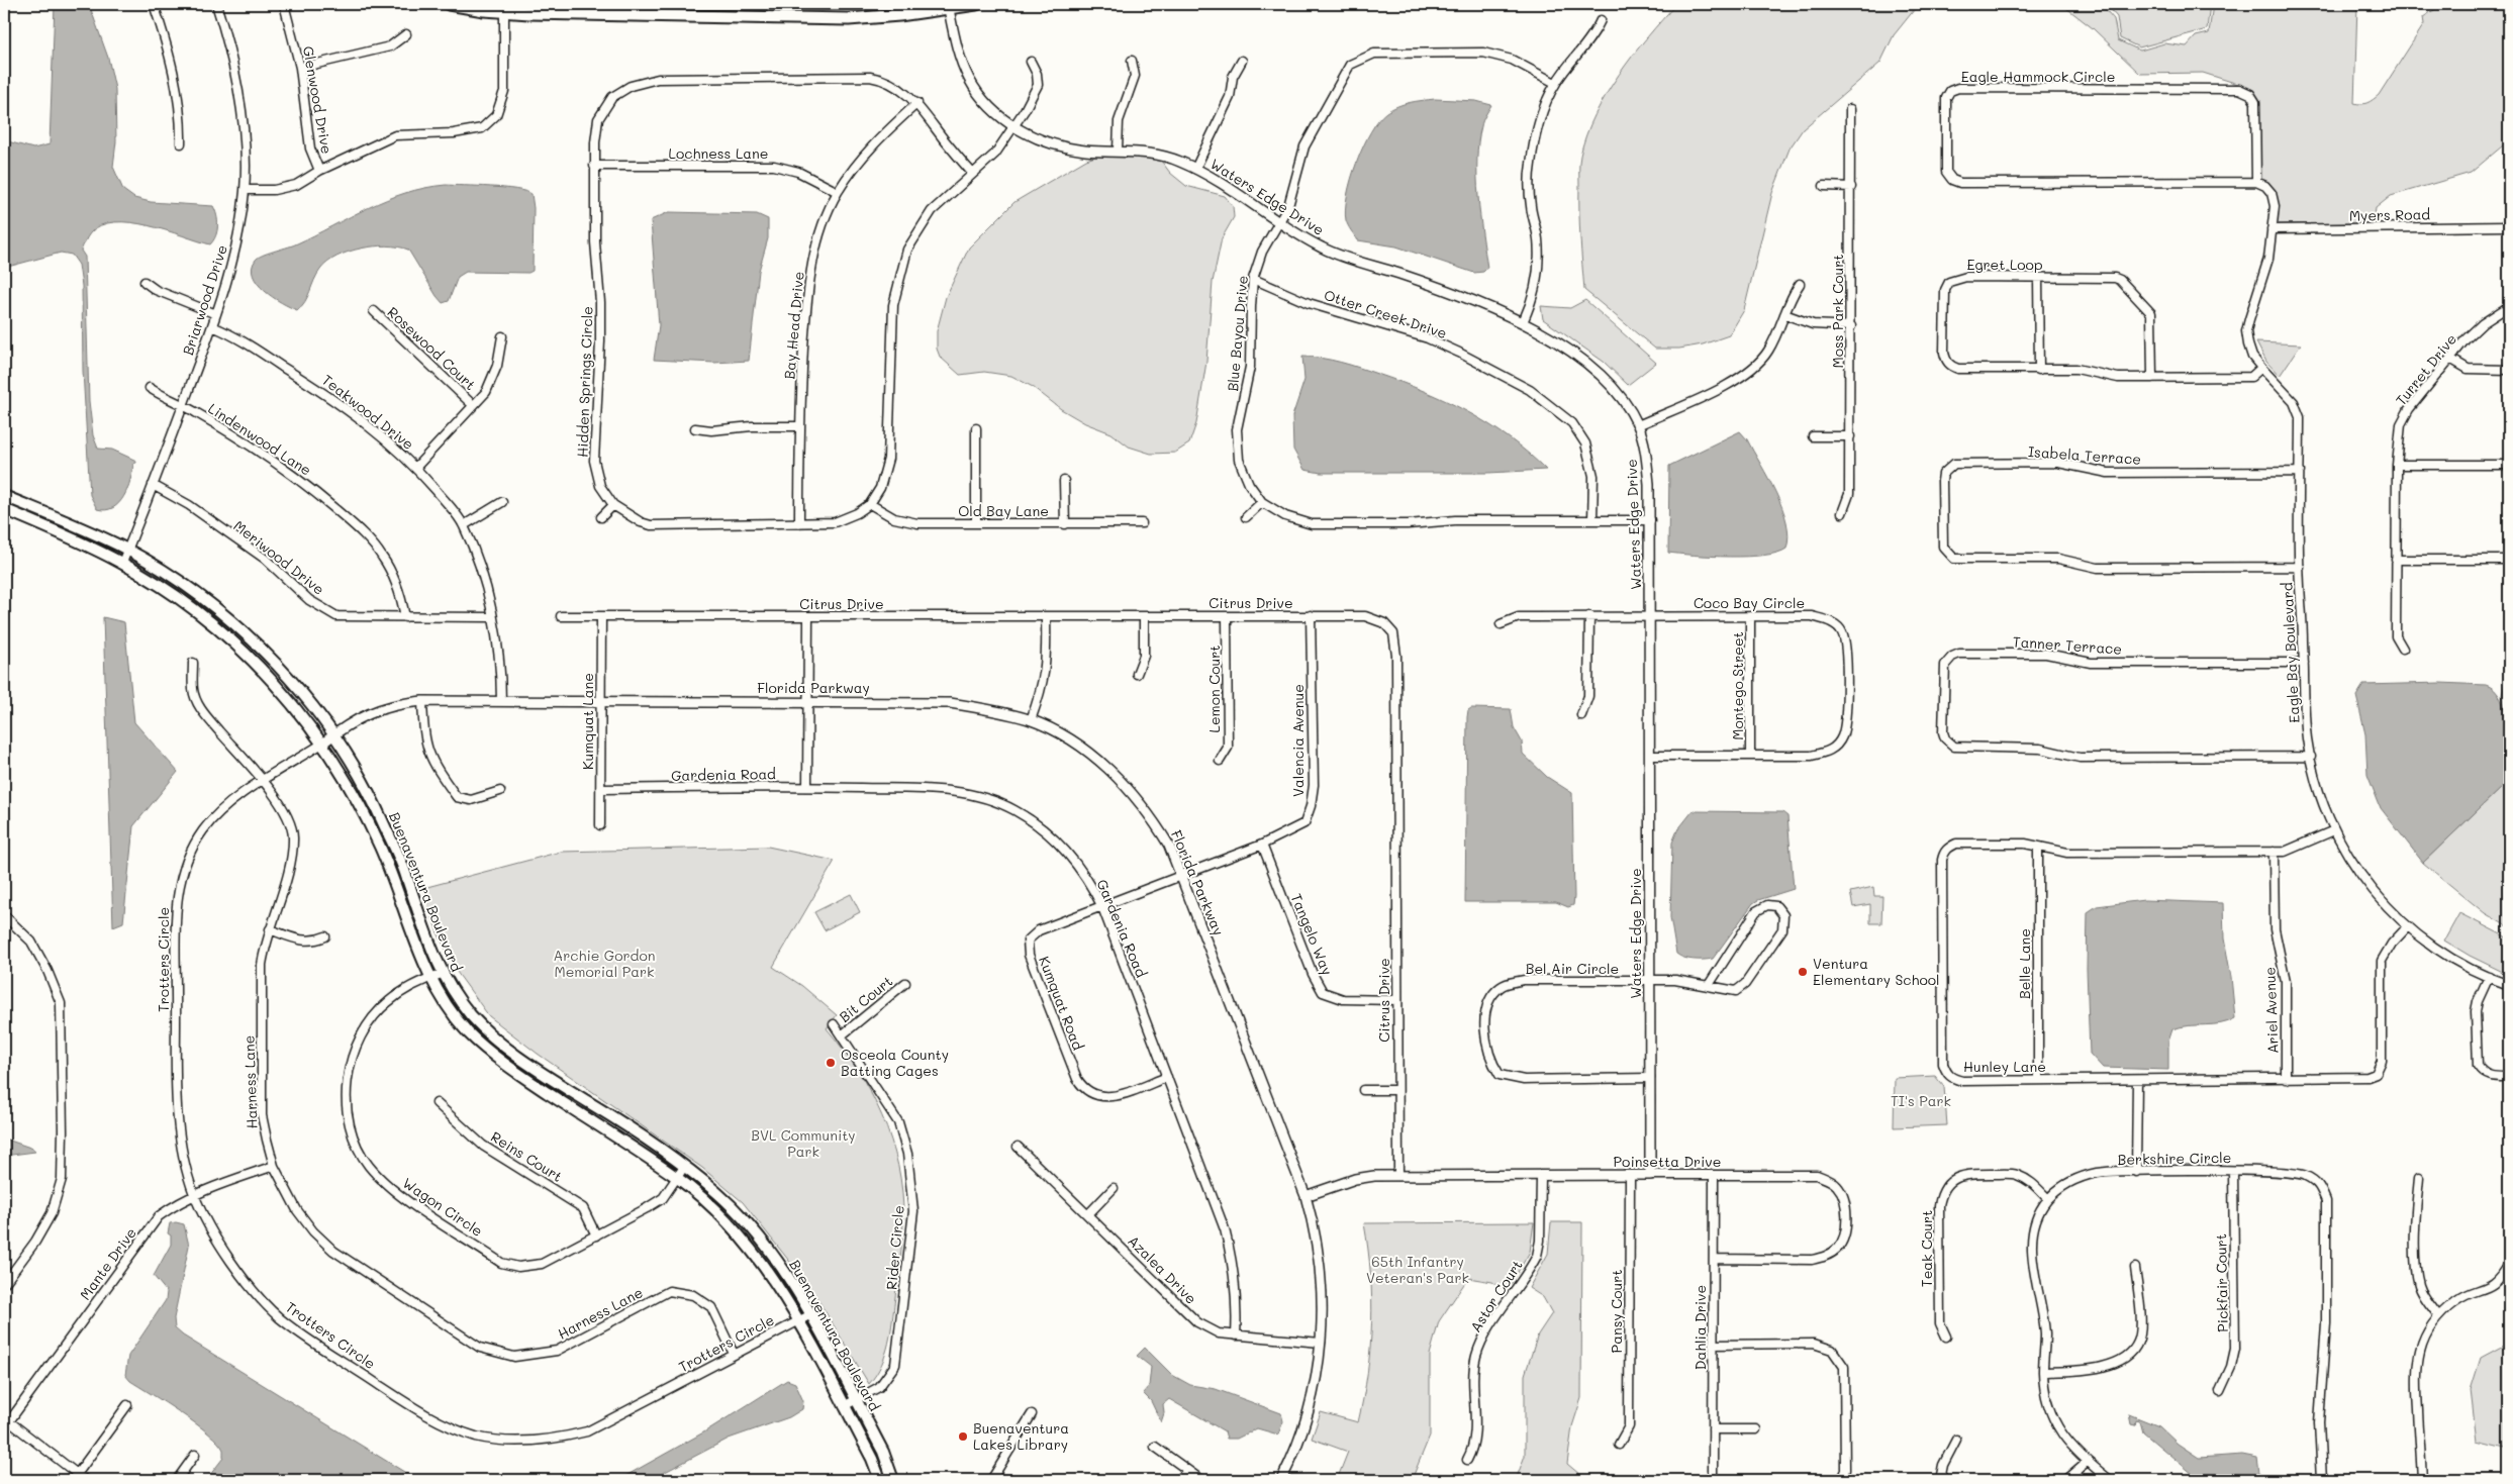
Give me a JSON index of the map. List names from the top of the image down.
{
  "streets": {
    "main road": ["Buenaventura Boulevard"],
    "street": [
      "Eagle Hammock Circle",
      "Glenwood Drive",
      "Lochness Lane",
      "Waters Edge Drive",
      "Myers Road",
      "Egret Loop",
      "Briarwood Drive",
      "Moss Park Court",
      "Otter Creek Drive",
      "Bay Head Drive",
      "Blue Bayou Drive",
      "Rosewood Court",
      "Turret Drive",
      "Hidden Springs Circle",
      "Teakwood Drive",
      "Lindenwood Lane",
      "Isabela Terrace",
      "Old Bay Lane",
      "Meriwood Drive",
      "Citrus Drive",
      "Coco Bay Circle",
      "Tanner Terrace",
      "Eagle Bay Boulevard",
      "Montego Street",
      "Florida Parkway",
      "Lemon Court",
      "Kumquat Lane",
      "Valencia Avenue",
      "Gardenia Road",
      "Tangelo Way",
      "Trotters Circle",
      "Belle Lane",
      "Bel Air Circle",
      "Bit Court",
      "Kumquat Road",
      "Ariel Avenue",
      "Hunley Lane",
      "Harness Lane",
      "Reins Court",
      "Berkshire Circle",
      "Poinsetta Drive",
      "Wagon Circle",
      "Rider Circle",
      "Teak Court",
      "Mante Drive",
      "Azalea Drive",
      "Pickfair Court",
      "Astor Court",
      "Pansy Court",
      "Dahlia Drive"
    ]
  },
  "crossings": [
    ["Lochness Lane", "Bay Head Drive"],
    ["Lochness Lane", "Hidden Springs Circle"],
    ["Waters Edge Drive", "Blue Bayou Drive"],
    ["Waters Edge Drive", "Coco Bay Circle"],
    ["Waters Edge Drive", "Bel Air Circle"],
    ["Waters Edge Drive", "Poinsetta Drive"],
    ["Myers Road", "Eagle Bay Boulevard"],
    ["Egret Loop", "Eagle Bay Boulevard"],
    ["Briarwood Drive", "Teakwood Drive"],
    ["Briarwood Drive", "Lindenwood Lane"],
    ["Briarwood Drive", "Meriwood Drive"],
    ["Briarwood Drive", "Buenaventura Boulevard"],
    ["Otter Creek Drive", "Blue Bayou Drive"],
    ["Bay Head Drive", "Hidden Springs Circle"],
    ["Hidden Springs Circle", "Old Bay Lane"],
    ["Teakwood Drive", "Meriwood Drive"],
    ["Teakwood Drive", "Florida Parkway"],
    ["Lindenwood Lane", "Meriwood Drive"],
    ["Isabela Terrace", "Eagle Bay Boulevard"],
    ["Citrus Drive", "Lemon Court"],
    ["Citrus Drive", "Kumquat Lane"],
    ["Citrus Drive", "Valencia Avenue"],
    ["Citrus Drive", "Tangelo Way"],
    ["Citrus Drive", "Poinsetta Drive"],
    ["Coco Bay Circle", "Montego Street"],
    ["Tanner Terrace", "Eagle Bay Boulevard"],
    ["Eagle Bay Boulevard", "Hunley Lane"],
    ["Florida Parkway", "Kumquat Lane"],
    ["Florida Parkway", "Valencia Avenue"],
    ["Florida Parkway", "Buenaventura Boulevard"],
    ["Florida Parkway", "Trotters Circle"],
    ["Florida Parkway", "Kumquat Road"],
    ["Florida Parkway", "Poinsetta Drive"],
    ["Florida Parkway", "Azalea Drive"],
    ["Kumquat Lane", "Gardenia Road"],
    ["Valencia Avenue", "Tangelo Way"],
    ["Valencia Avenue", "Kumquat Road"],
    ["Gardenia Road", "Kumquat Road"],
    ["Gardenia Road", "Azalea Drive"],
    ["Buenaventura Boulevard", "Trotters Circle"],
    ["Buenaventura Boulevard", "Wagon Circle"],
    ["Buenaventura Boulevard", "Rider Circle"],
    ["Trotters Circle", "Harness Lane"],
    ["Trotters Circle", "Mante Drive"],
    ["Belle Lane", "Hunley Lane"],
    ["Bit Court", "Rider Circle"],
    ["Ariel Avenue", "Hunley Lane"],
    ["Harness Lane", "Mante Drive"],
    ["Reins Court", "Wagon Circle"],
    ["Berkshire Circle", "Teak Court"],
    ["Berkshire Circle", "Pickfair Court"],
    ["Poinsetta Drive", "Astor Court"],
    ["Poinsetta Drive", "Pansy Court"],
    ["Poinsetta Drive", "Dahlia Drive"]
  ],
  "parks": [
    "Archie Gordon Memorial Park",
    "TI's Park",
    "BVL Community Park",
    "65th Infantry Veteran's Park"
  ],
  "places": ["Ventura Elementary School", "Osceola County Batting Cages", "Buenaventura Lakes Library"]
}
